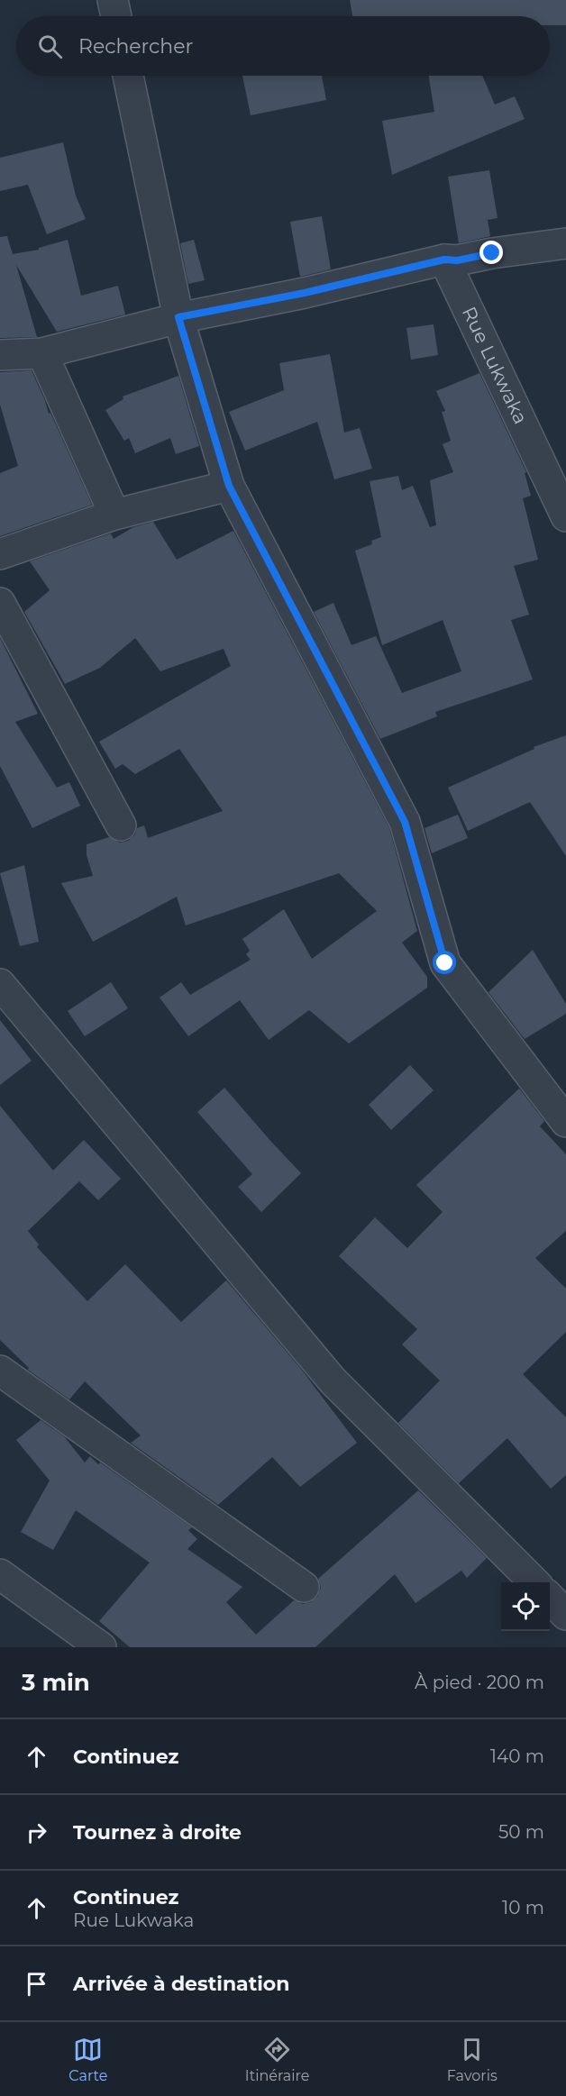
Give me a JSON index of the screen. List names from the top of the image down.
{
  "streets": {
    "street": ["Rue Lukwaka"]
  },
  "page": {
    "search": "Rechercher",
    "heading": ["3 min", "À pied · 200 m"],
    "list": [
      ["Continuez", "140 m"],
      ["Tournez à droite", "50 m"],
      ["Continuez", "Rue Lukwaka", "10 m"],
      "Arrivée à destination"
    ],
    "nav": ["Carte", "Itinéraire", "Favoris"]
  }
}
